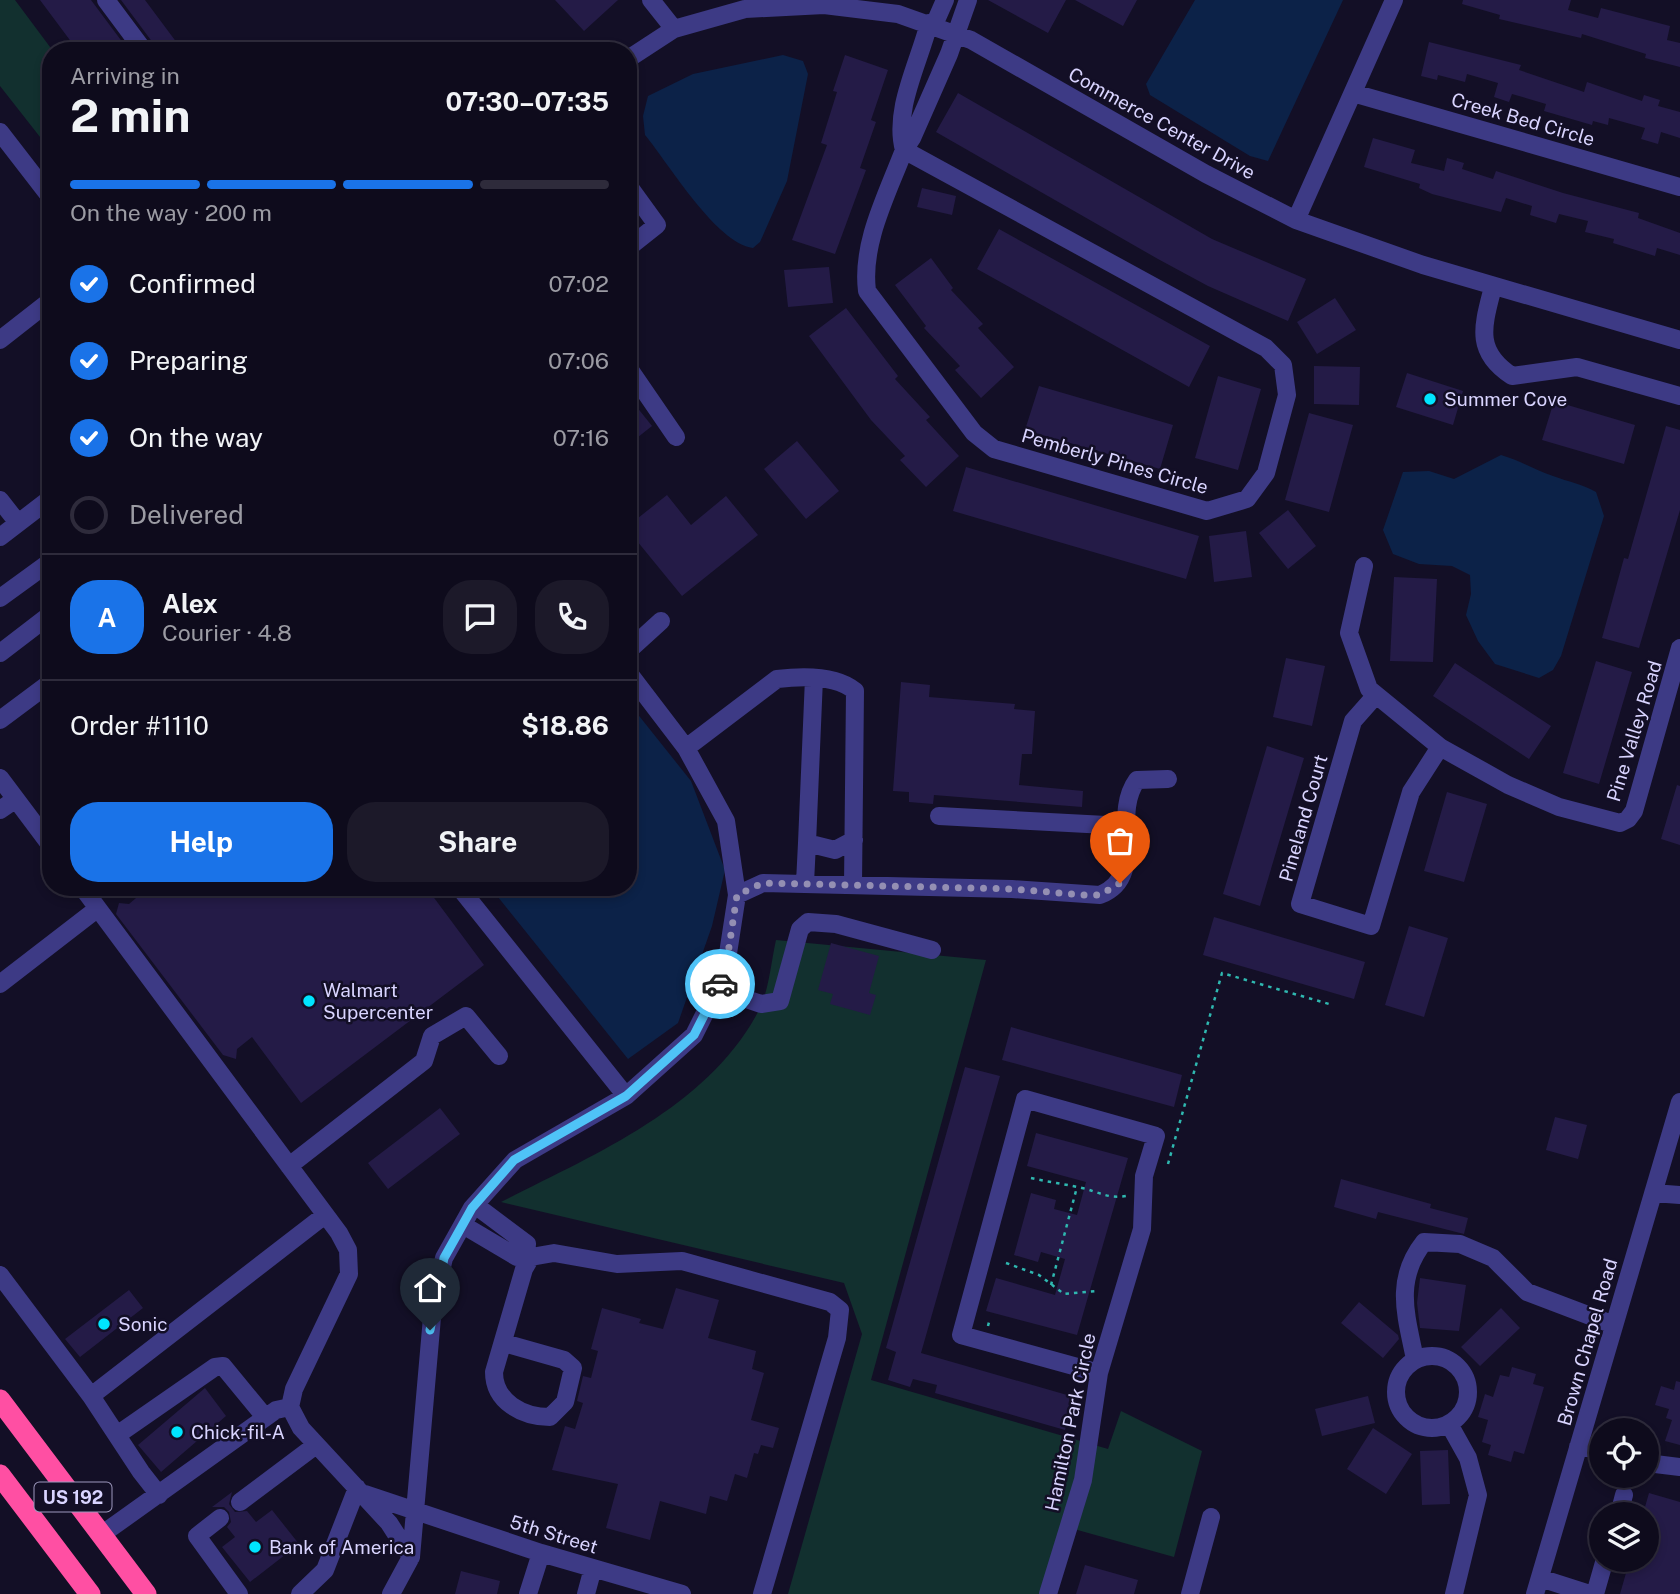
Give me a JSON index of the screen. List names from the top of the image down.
{
  "streets": {
    "highway": ["US 192"],
    "street": [
      "Creek Bed Circle",
      "Commerce Center Drive",
      "Pemberly Pines Circle",
      "Pine Valley Road",
      "Pineland Court",
      "Brown Chapel Road",
      "Hamilton Park Circle",
      "5th Street"
    ]
  },
  "crossings": [
    ["Commerce Center Drive", "Pemberly Pines Circle"],
    ["Pine Valley Road", "Pineland Court"]
  ],
  "places": [
    "Summer Cove",
    "Walmart Supercenter",
    "Sonic",
    "Chick-fil-A",
    "Bank of America"
  ],
  "page": {
    "heading": ["2 min", "Arriving in", "07:30–07:35"],
    "panel": [
      "Alex",
      "Courier · 4.8",
      "Order #1110",
      "$18.86"
    ],
    "bar": "On the way · 200 m",
    "list": [
      ["Confirmed", "07:02"],
      ["Preparing", "07:06"],
      ["On the way", "07:16"],
      "Delivered"
    ],
    "round": "A",
    "buttons": ["Help", "Share"]
  }
}
